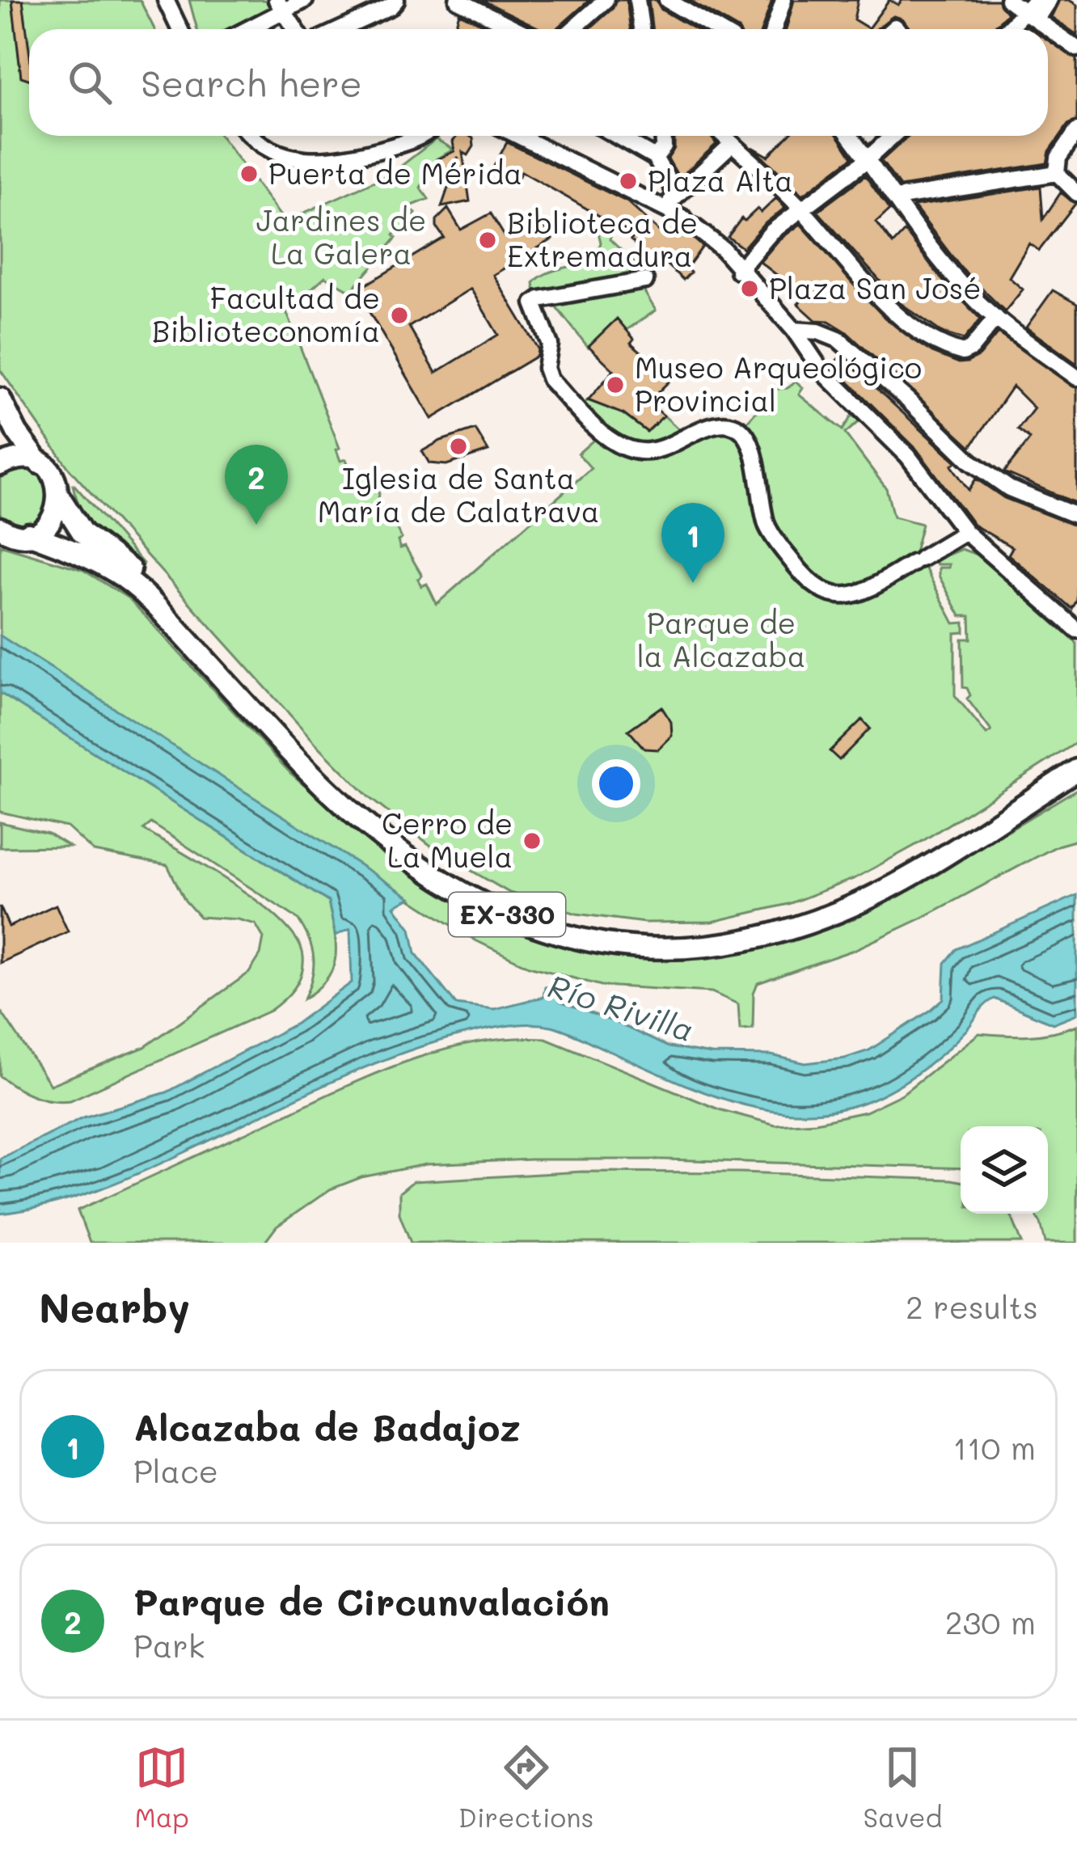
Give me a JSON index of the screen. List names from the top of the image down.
{
  "streets": {
    "main road": ["EX-330"]
  },
  "water": ["Río Rivilla"],
  "parks": ["Jardines de La Galera", "Parque de la Alcazaba"],
  "places": [
    "Puerta de Mérida",
    "Plaza Alta",
    "Biblioteca de Extremadura",
    "Plaza San José",
    "Facultad de Biblioteconomía",
    "Museo Arqueológico Provincial",
    "Iglesia de Santa María de Calatrava",
    "Cerro de La Muela"
  ],
  "page": {
    "search": "Search here",
    "pins": ["2", "1"],
    "heading": ["Nearby", "2 results"],
    "list": [
      {
        "mark": "1",
        "name": "Alcazaba de Badajoz",
        "note": "Place",
        "value": "110 m"
      },
      {
        "mark": "2",
        "name": "Parque de Circunvalación",
        "note": "Park",
        "value": "230 m"
      }
    ],
    "nav": ["Map", "Directions", "Saved"]
  }
}
